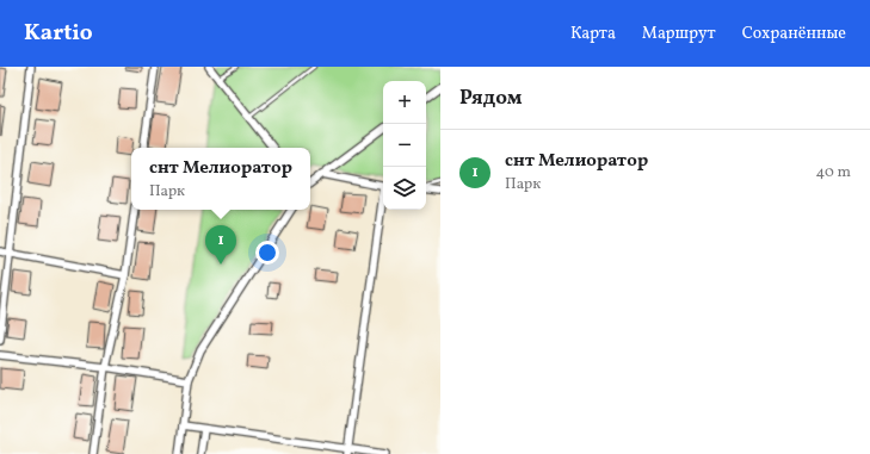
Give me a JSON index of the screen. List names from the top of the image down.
{
  "page": {
    "header": "Kartio",
    "nav": ["Карта", "Маршрут", "Сохранённые"],
    "heading": "Рядом",
    "map_buttons": ["+", "−"],
    "list": [
      {
        "mark": "1",
        "name": "снт Мелиоратор",
        "note": "Парк",
        "value": "40 m"
      }
    ],
    "popup": ["снт Мелиоратор", "Парк"],
    "pins": "1"
  }
}
